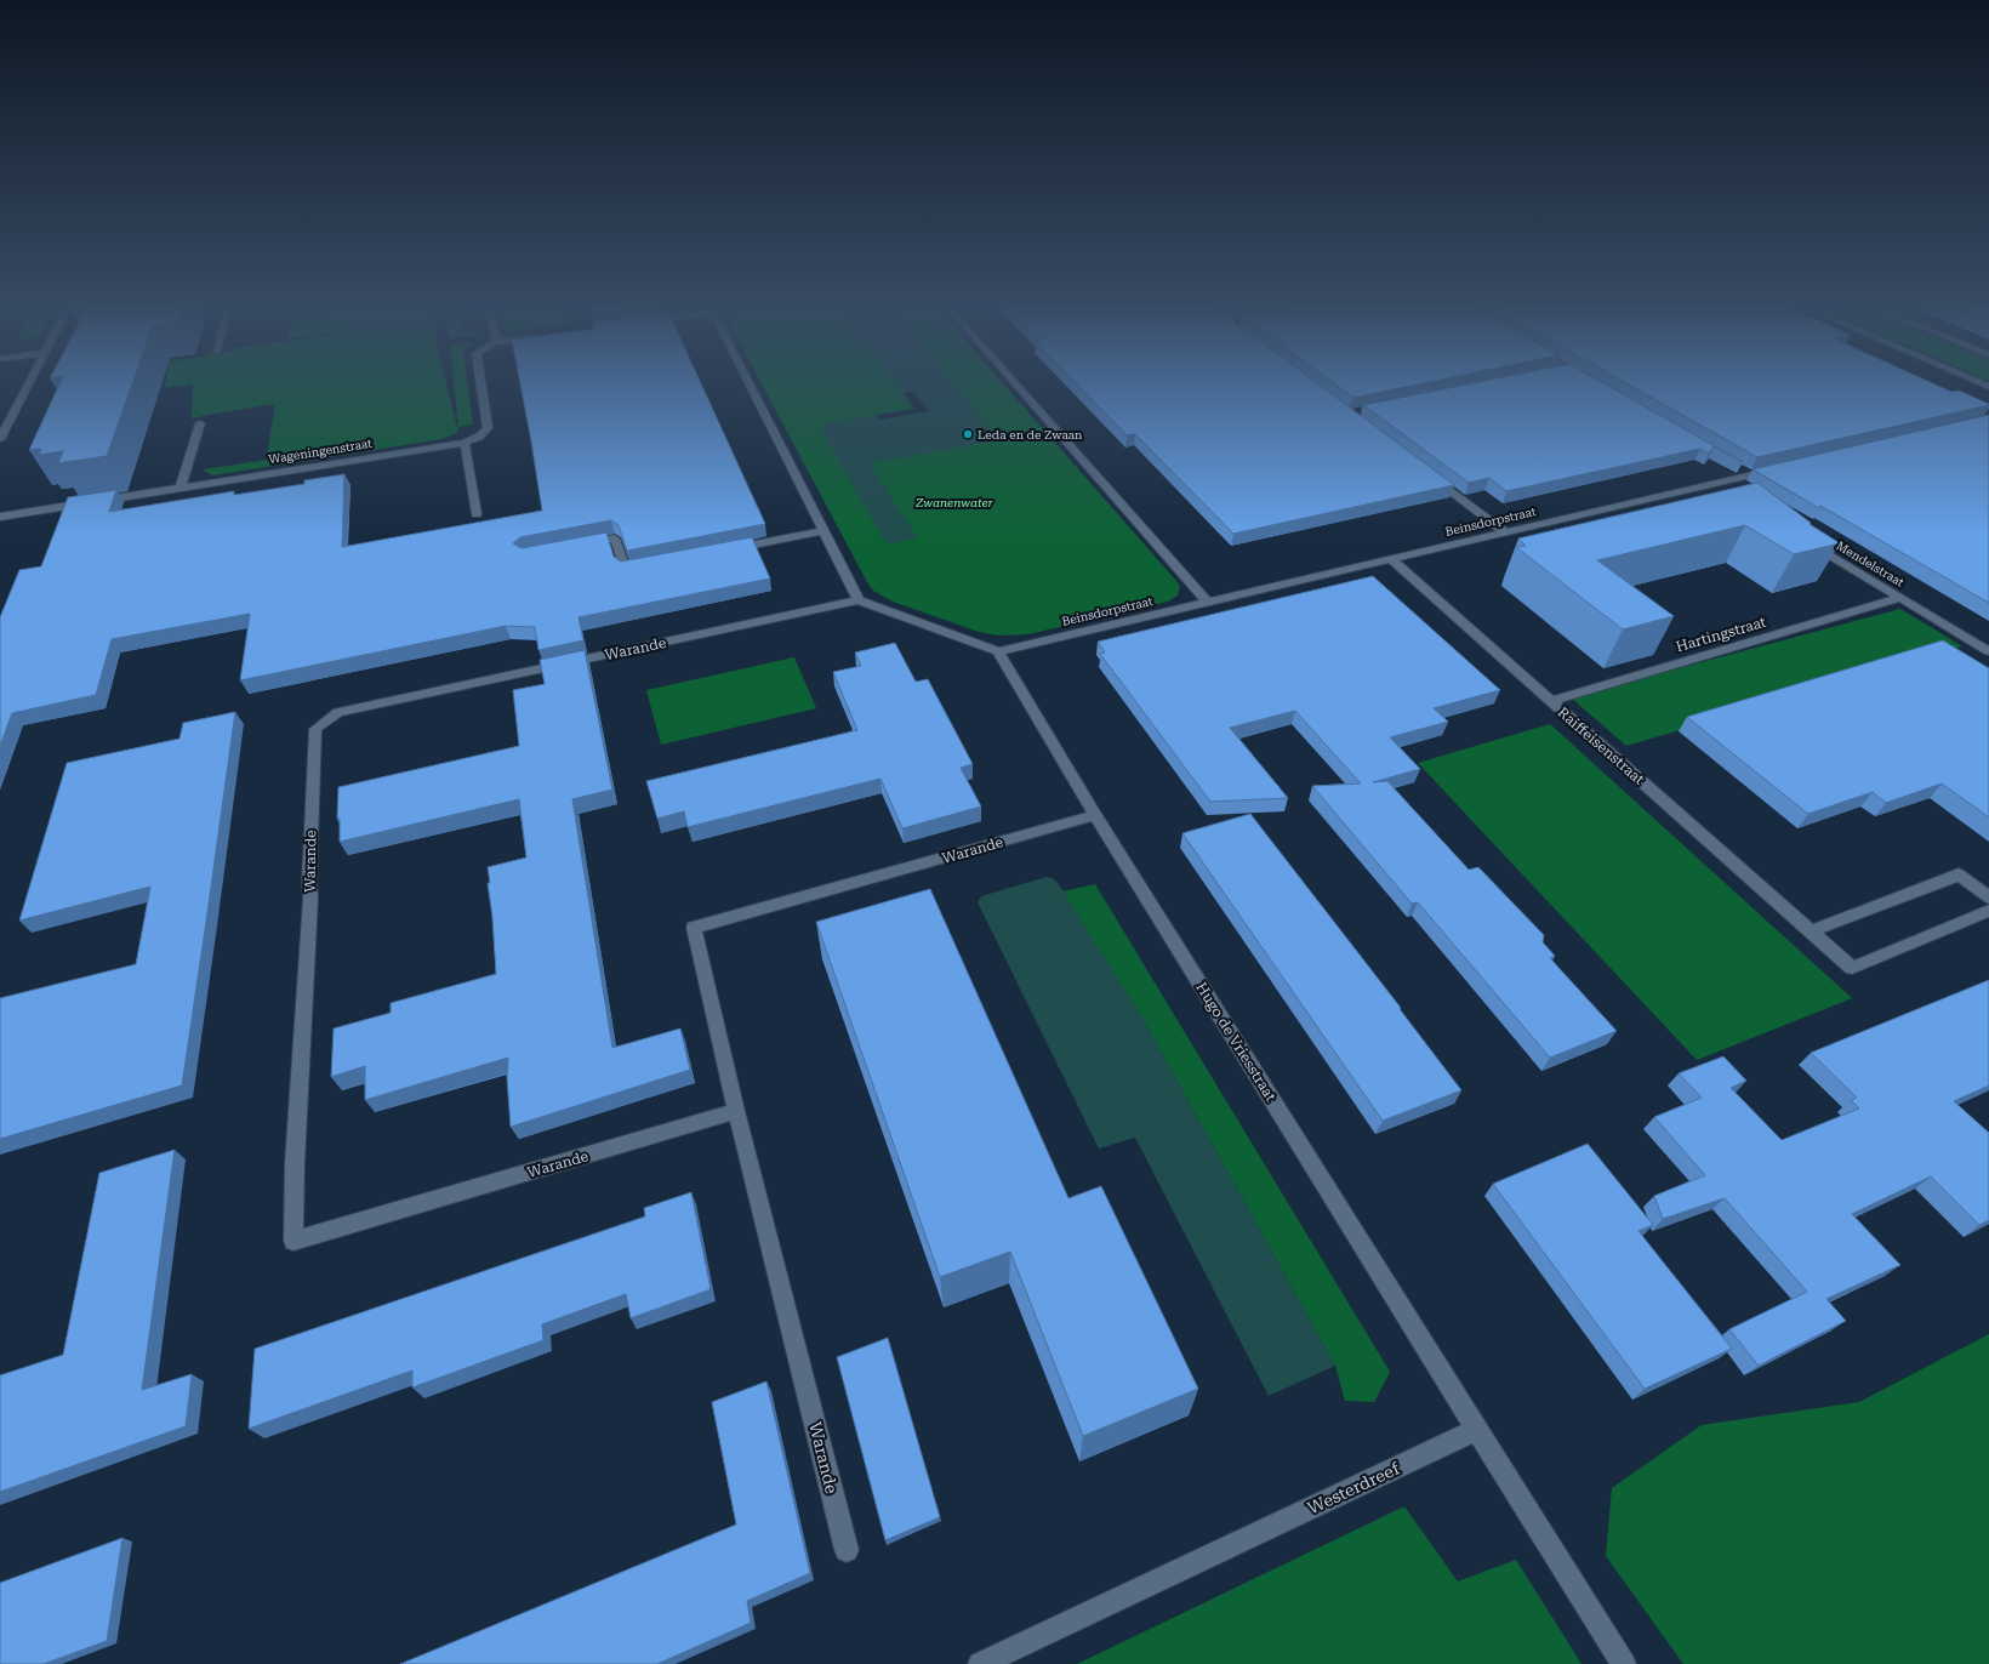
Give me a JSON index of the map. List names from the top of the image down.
{
  "streets": {
    "street": [
      "Wageningenstraat",
      "Beinsdorpstraat",
      "Mendelstraat",
      "Hartingstraat",
      "Warande",
      "Raiffeisenstraat",
      "Hugo de Vriesstraat",
      "Westerdreef"
    ]
  },
  "crossings": [
    ["Beinsdorpstraat", "Raiffeisenstraat"],
    ["Beinsdorpstraat", "Hugo de Vriesstraat"],
    ["Mendelstraat", "Hartingstraat"],
    ["Hartingstraat", "Raiffeisenstraat"],
    ["Warande", "Hugo de Vriesstraat"],
    ["Hugo de Vriesstraat", "Westerdreef"]
  ],
  "parks": ["Zwanenwater"],
  "places": ["Leda en de Zwaan"]
}
